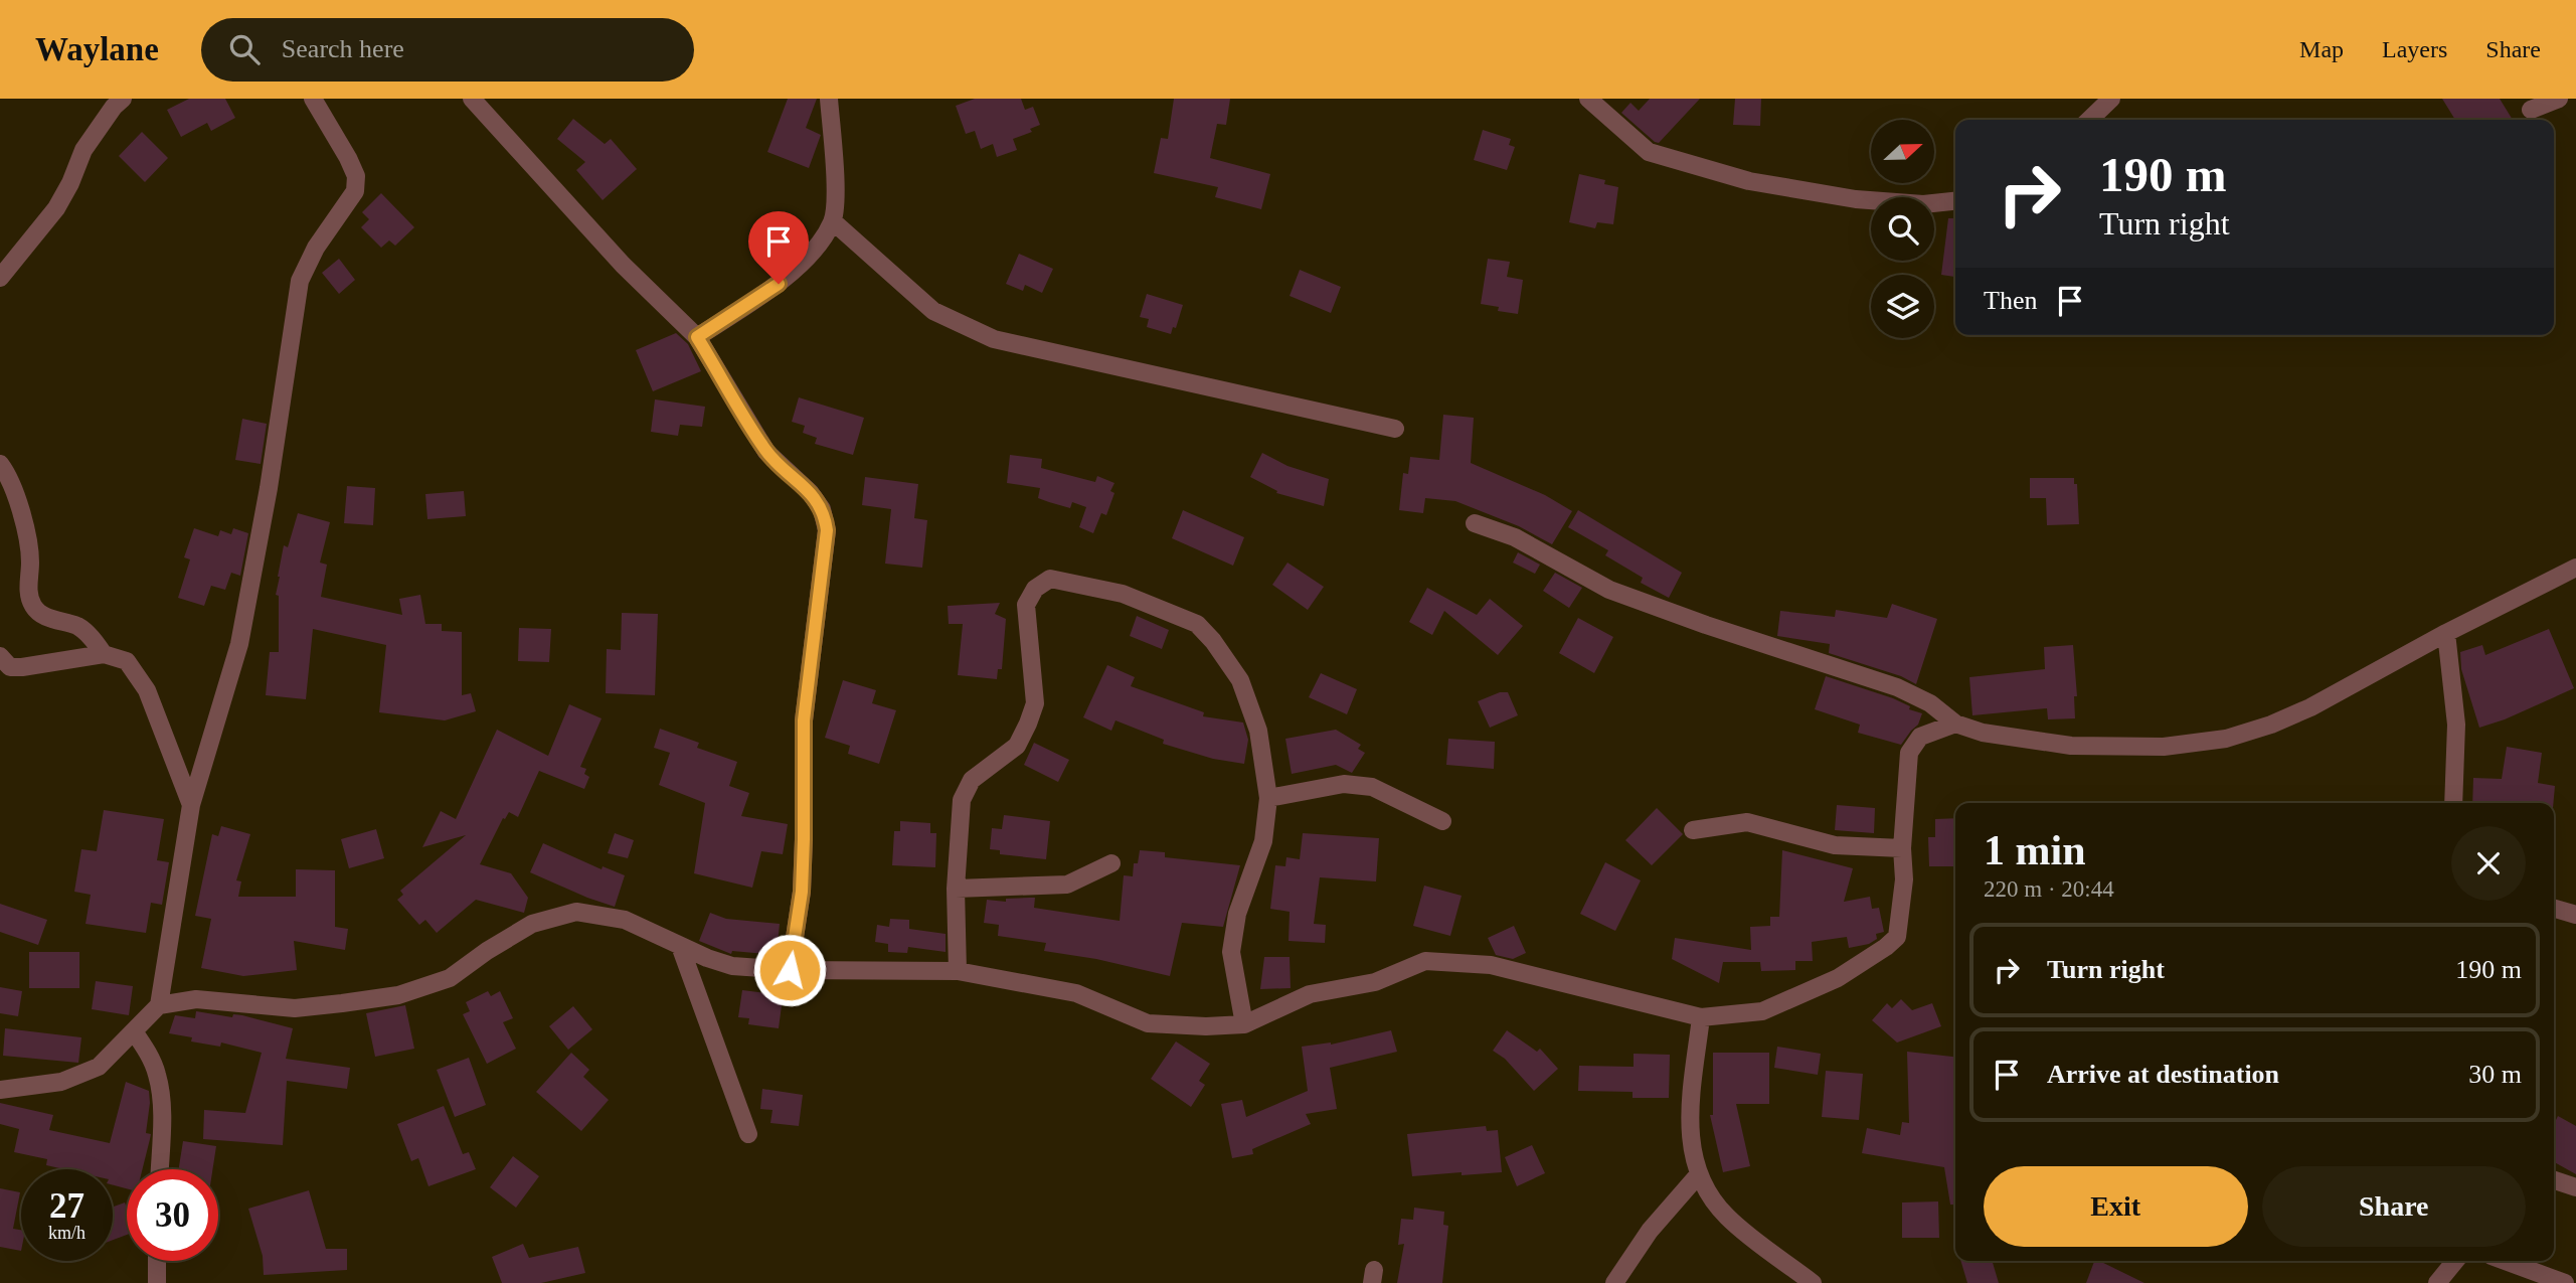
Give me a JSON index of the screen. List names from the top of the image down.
{
  "north": "right",
  "page": {
    "header": "Waylane",
    "search": "Search here",
    "nav": ["Map", "Layers", "Share"],
    "turn": ["190 m", "Turn right"],
    "then": "Then",
    "heading": ["1 min", "220 m · 20:44"],
    "list": [
      {
        "name": "Turn right",
        "value": "190 m"
      },
      {
        "name": "Arrive at destination",
        "value": "30 m"
      }
    ],
    "buttons": ["Exit", "Share"],
    "speed": "27 km/h",
    "limit": "30"
  }
}
